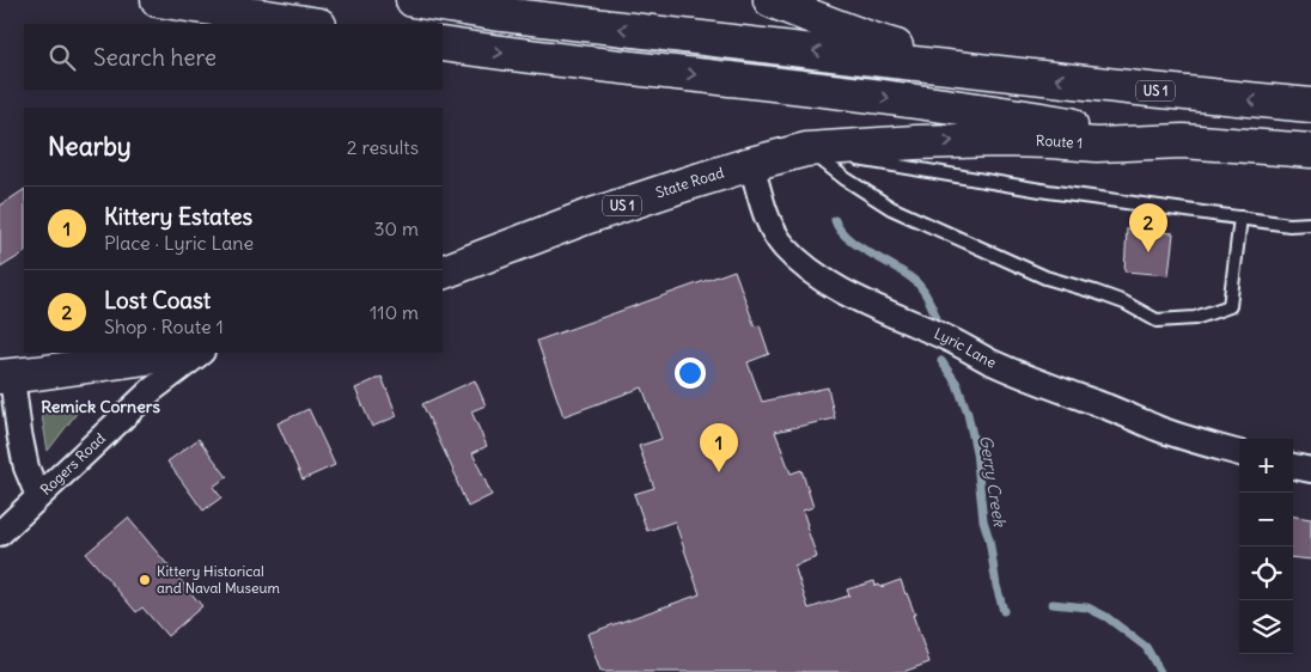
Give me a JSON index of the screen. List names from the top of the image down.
{
  "streets": {
    "main road": ["US 1", "Route 1", "State Road"],
    "street": ["Lyric Lane", "Rogers Road"]
  },
  "crossings": [
    ["Route 1", "State Road"],
    ["State Road", "Lyric Lane"]
  ],
  "districts": ["Remick Corners"],
  "water": ["Gerry Creek"],
  "places": ["Kittery Historical and Naval Museum"],
  "page": {
    "search": "Search here",
    "heading": ["Nearby", "2 results"],
    "list": [
      {
        "mark": "1",
        "name": "Kittery Estates",
        "note": "Place · Lyric Lane",
        "value": "30 m"
      },
      {
        "mark": "2",
        "name": "Lost Coast",
        "note": "Shop · Route 1",
        "value": "110 m"
      }
    ],
    "pins": ["2", "1"],
    "map_buttons": ["+", "−"]
  }
}
